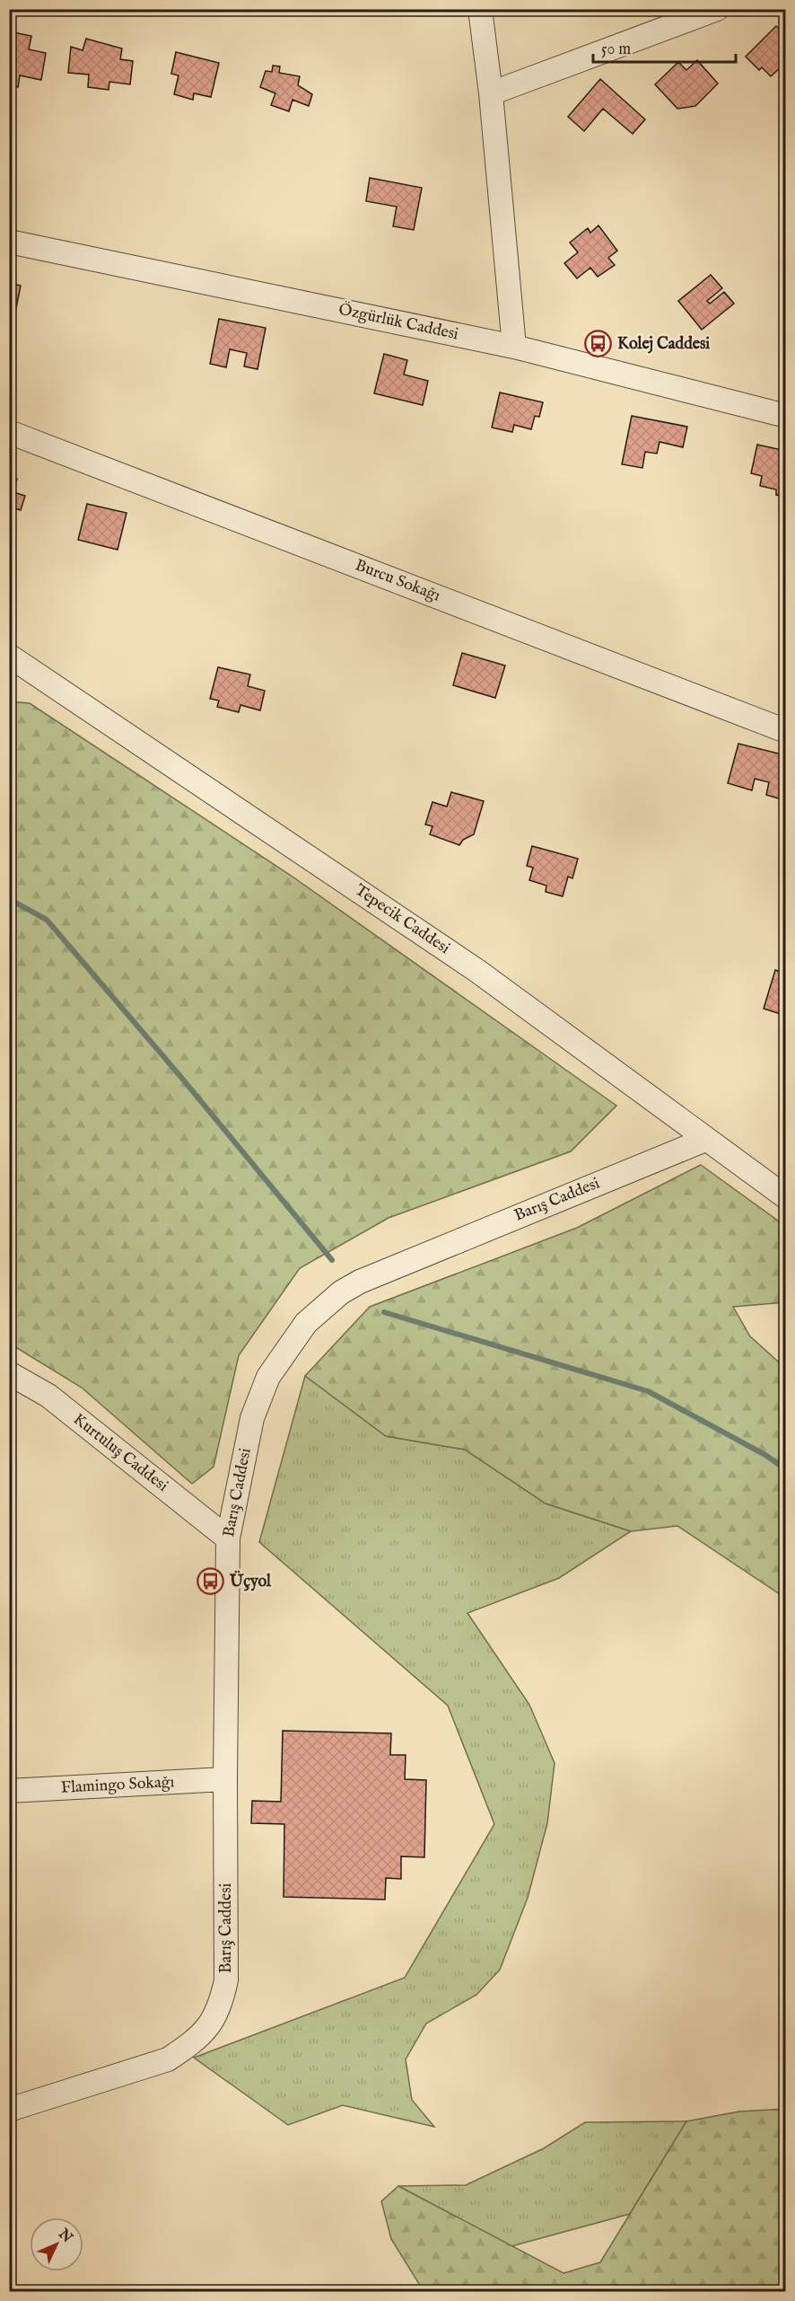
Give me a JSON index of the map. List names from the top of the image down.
{
  "streets": {
    "street": [
      "Özgürlük Caddesi",
      "Burcu Sokağı",
      "Tepecik Caddesi",
      "Barış Caddesi",
      "Kurtuluş Caddesi",
      "Flamingo Sokağı"
    ]
  },
  "crossings": [
    ["Tepecik Caddesi", "Barış Caddesi"],
    ["Barış Caddesi", "Kurtuluş Caddesi"],
    ["Barış Caddesi", "Flamingo Sokağı"]
  ],
  "places": {
    "bus stop": ["Kolej Caddesi", "Üçyol"]
  },
  "scale_bar": "50 m",
  "north": "top right"
}
